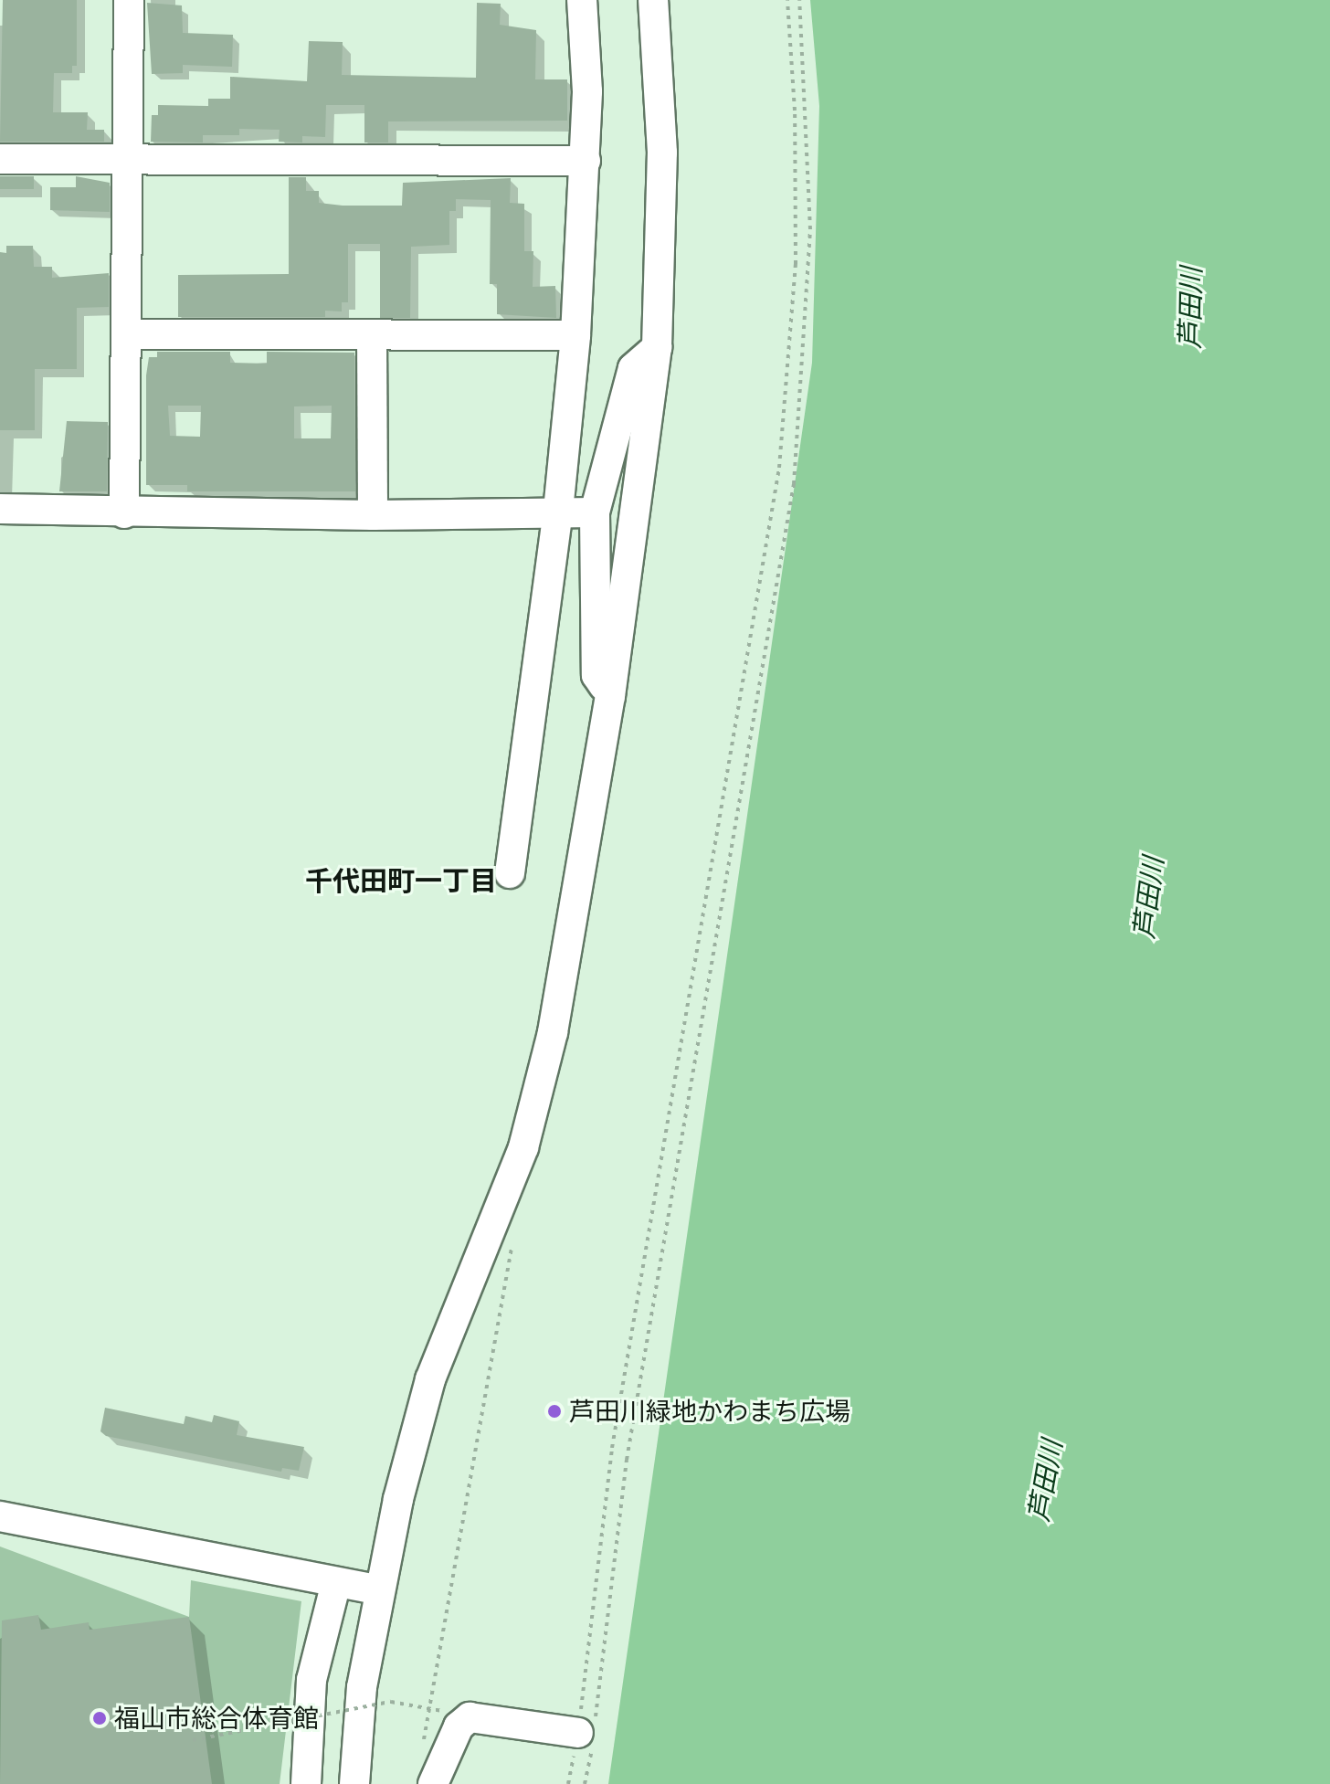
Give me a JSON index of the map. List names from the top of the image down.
{
  "districts": ["千代田町一丁目"],
  "water": ["芦田川"],
  "places": ["芦田川緑地かわまち広場", "福山市総合体育館"]
}
